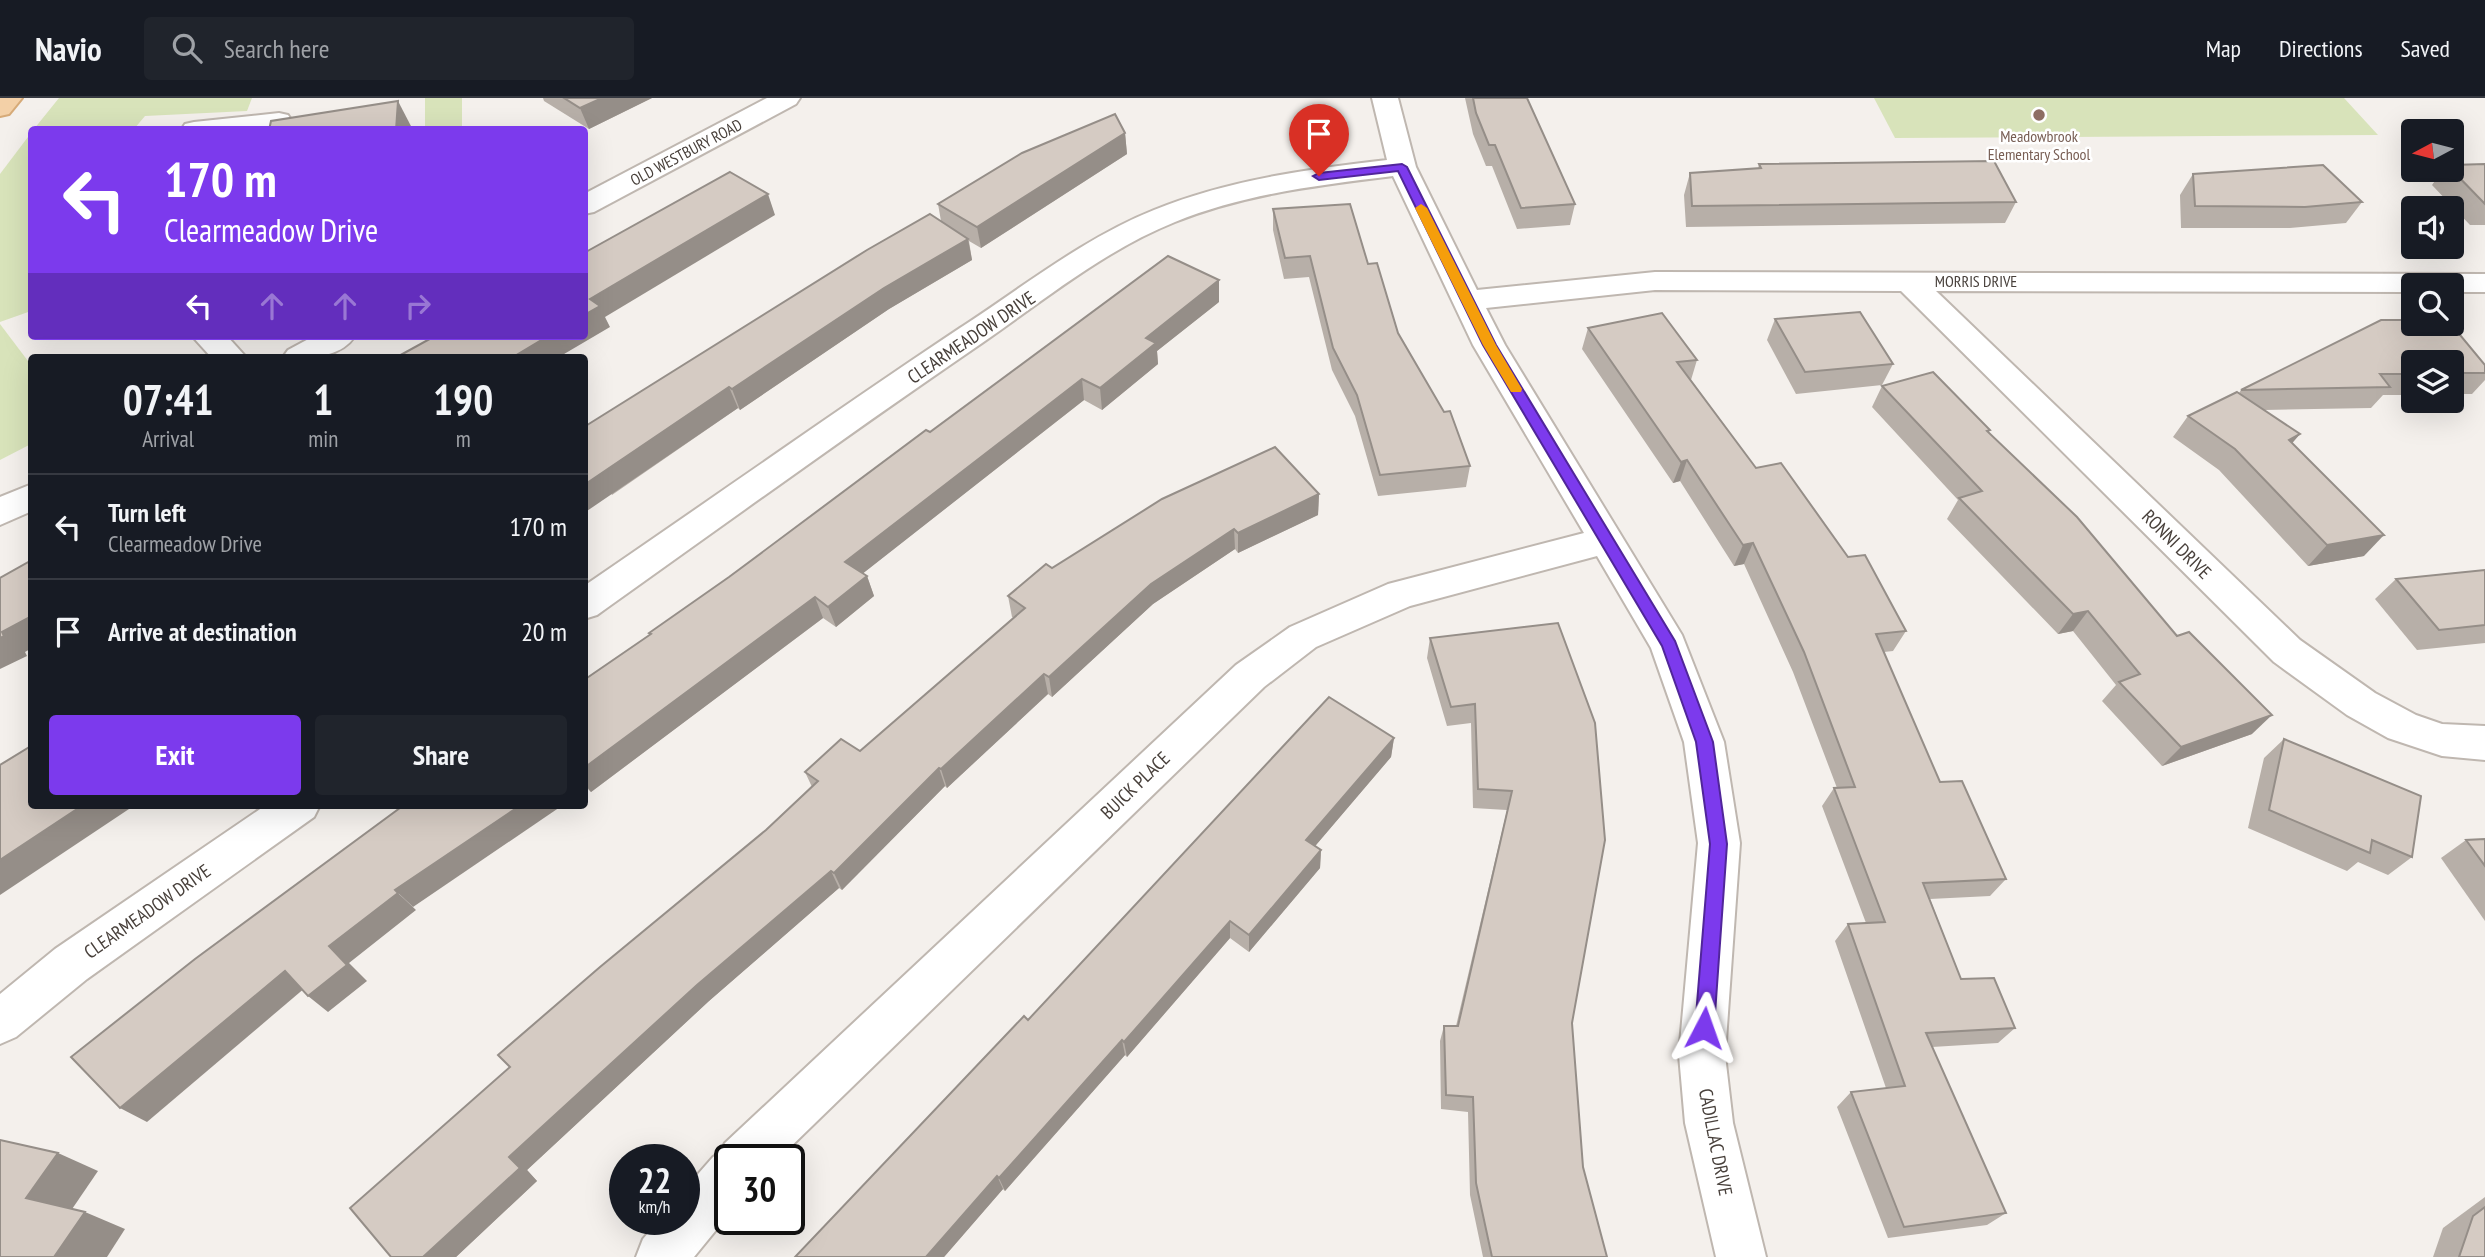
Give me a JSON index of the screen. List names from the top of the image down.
{
  "streets": {
    "street": [
      "OLD WESTBURY ROAD",
      "MORRIS DRIVE",
      "CLEARMEADOW DRIVE",
      "RONNI DRIVE",
      "BUICK PLACE",
      "CADILLAC DRIVE"
    ]
  },
  "crossings": [
    ["MORRIS DRIVE", "RONNI DRIVE"],
    ["MORRIS DRIVE", "CADILLAC DRIVE"],
    ["CLEARMEADOW DRIVE", "CADILLAC DRIVE"],
    ["BUICK PLACE", "CADILLAC DRIVE"]
  ],
  "places": ["Meadowbrook Elementary School"],
  "north": "left",
  "page": {
    "header": "Navio",
    "search": "Search here",
    "nav": ["Map", "Directions", "Saved"],
    "turn": ["170 m", "Clearmeadow Drive"],
    "eta": [
      "07:41",
      "Arrival",
      "1",
      "min",
      "190",
      "m"
    ],
    "list": [
      {
        "name": "Turn left",
        "note": "Clearmeadow Drive",
        "value": "170 m"
      },
      {
        "name": "Arrive at destination",
        "value": "20 m"
      }
    ],
    "buttons": ["Exit", "Share"],
    "speed": "22 km/h",
    "limit": "30"
  }
}
